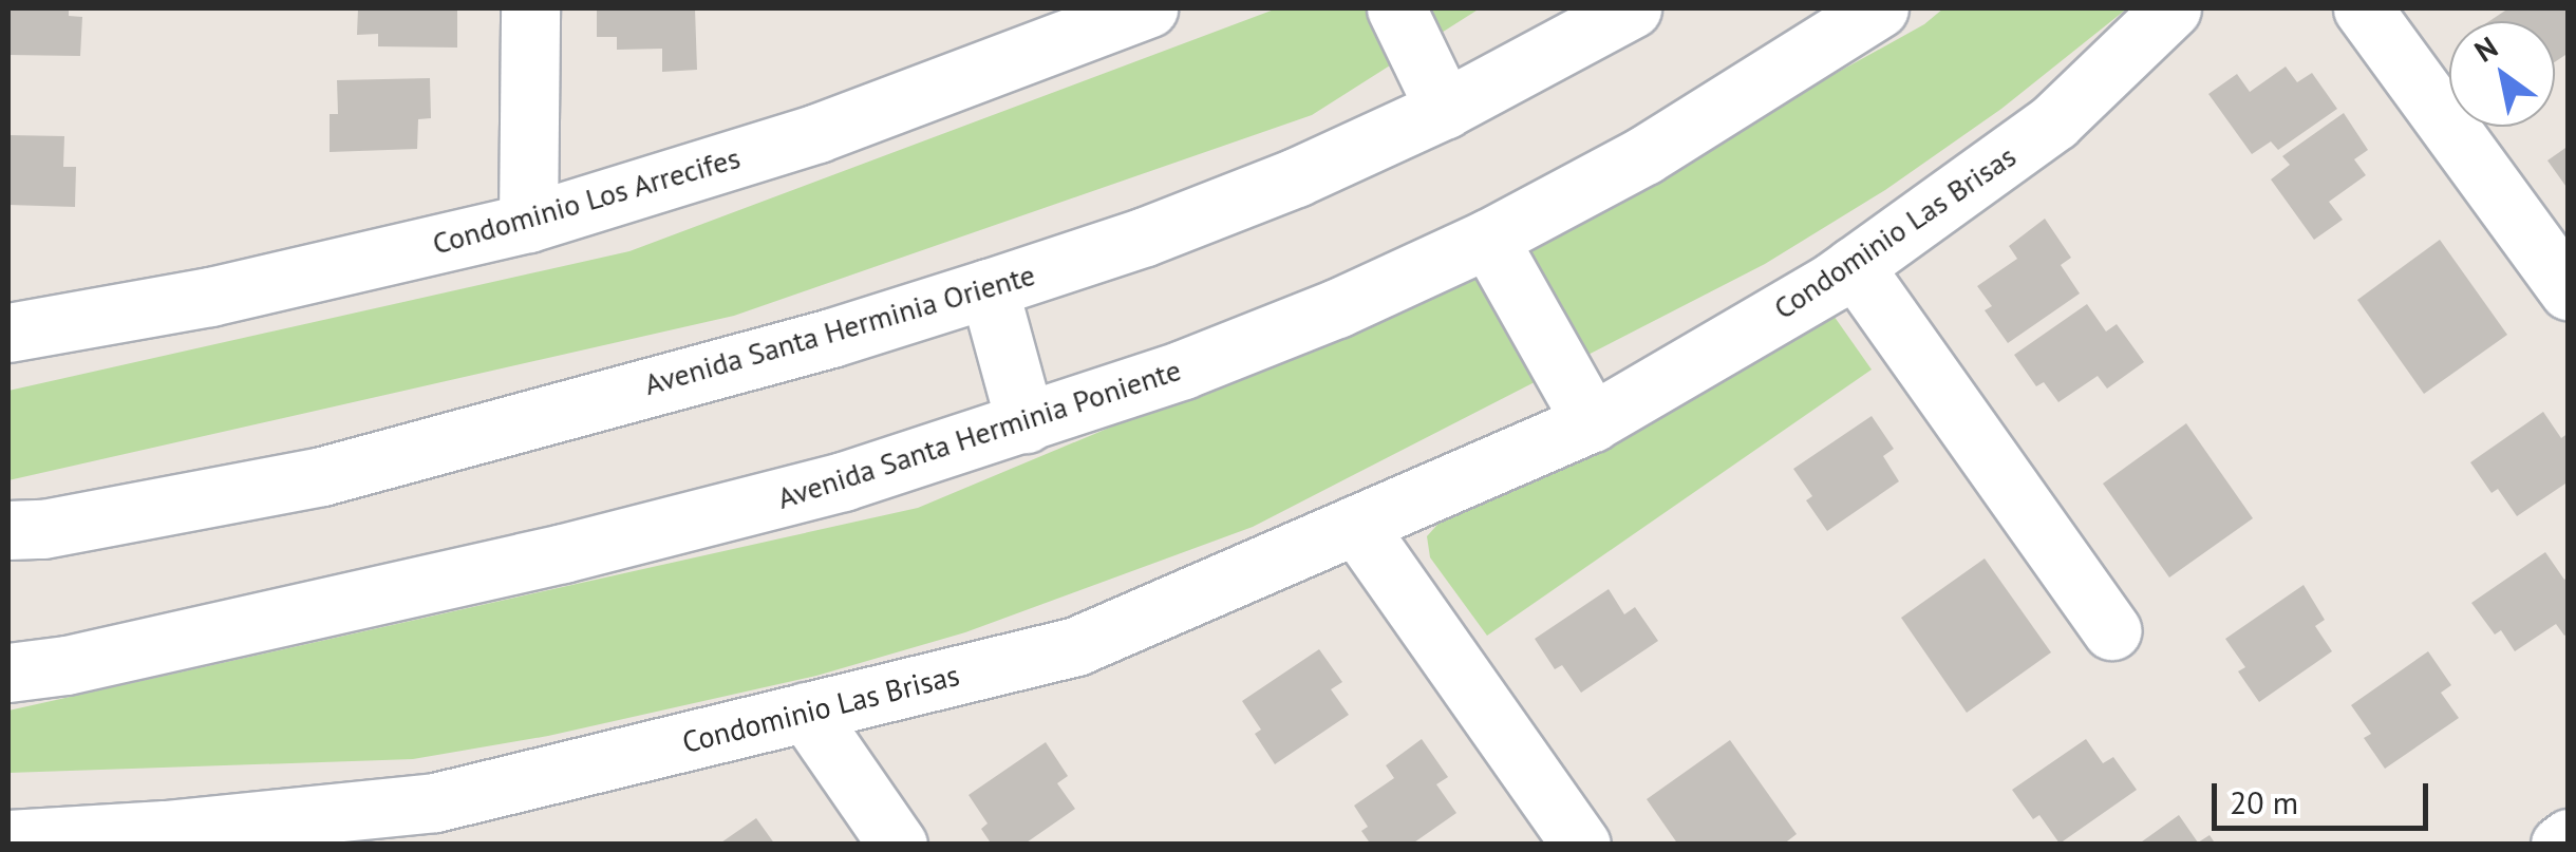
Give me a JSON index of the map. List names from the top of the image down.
{
  "streets": {
    "street": [
      "Condominio Los Arrecifes",
      "Condominio Las Brisas",
      "Avenida Santa Herminia Oriente",
      "Avenida Santa Herminia Poniente"
    ]
  },
  "scale_bar": "20 m",
  "north": "top left"
}
